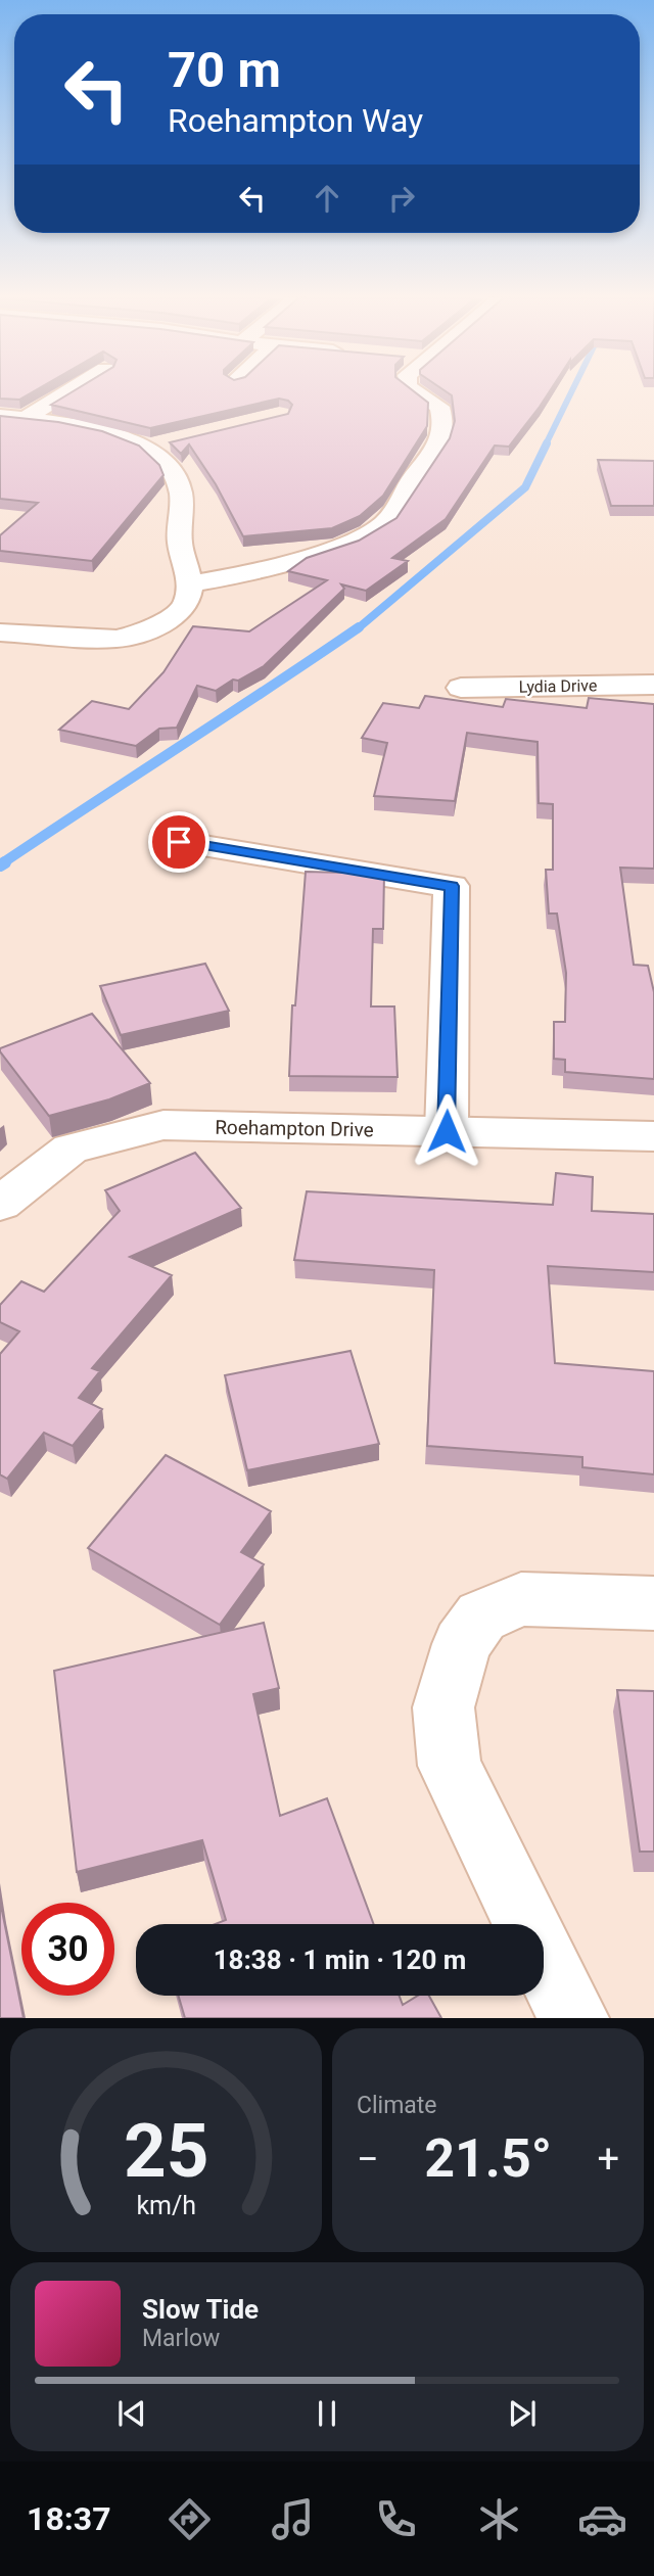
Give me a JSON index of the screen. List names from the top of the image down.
{
  "streets": {
    "street": ["Lydia Drive", "Roehampton Drive"]
  },
  "page": {
    "turn": ["70 m", "Roehampton Way"],
    "limit": "30",
    "trip": "18:38 · 1 min · 120 m",
    "tile": "Climate",
    "heat": ["−", "21.5°", "+"],
    "song": ["Slow Tide", "Marlow"],
    "tabs": "18:37",
    "gauge": ["25", "km/h"]
  }
}
